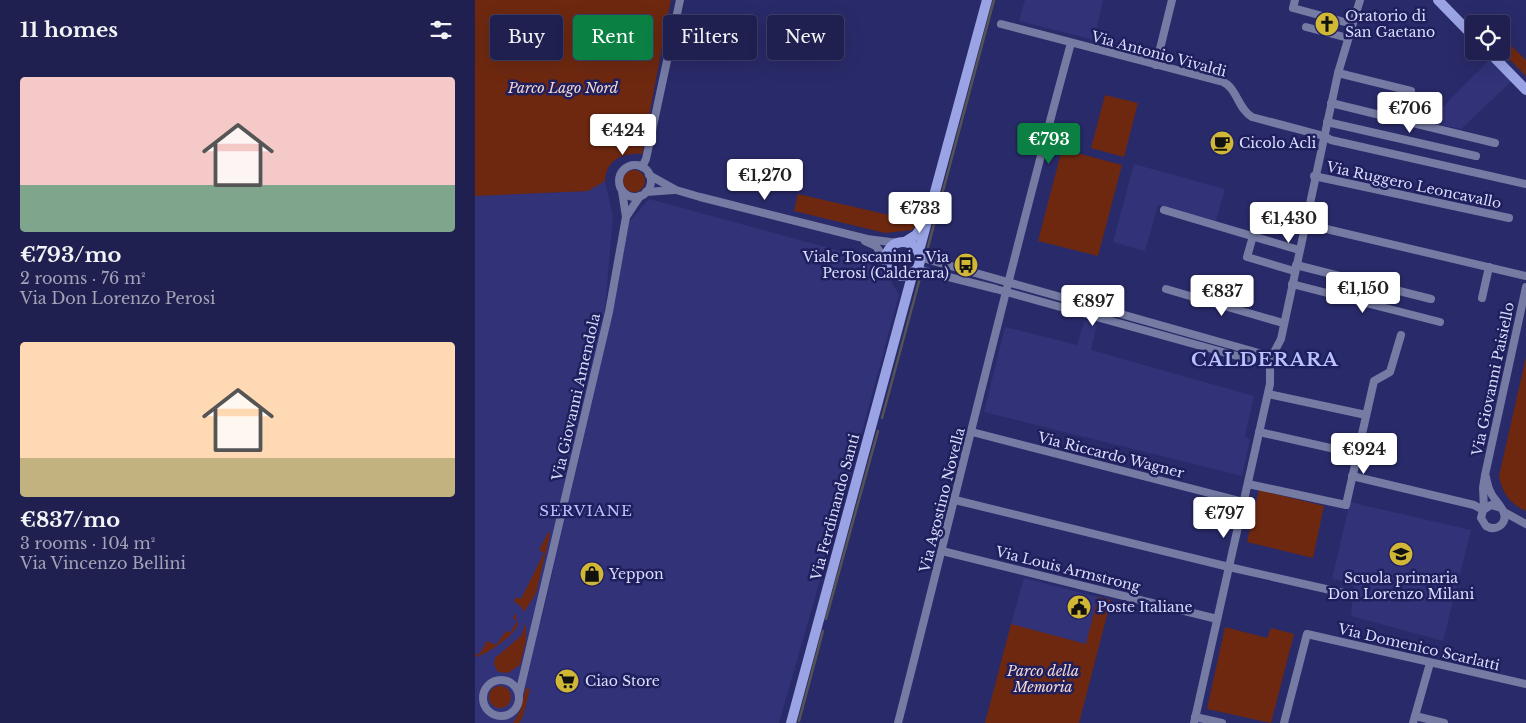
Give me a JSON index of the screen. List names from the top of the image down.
{
  "streets": {
    "main road": ["Via Ferdinando Santi"],
    "street": [
      "Via Antonio Vivaldi",
      "Via Ruggero Leoncavallo",
      "Via Giovanni Paisiello",
      "Via Giovanni Amendola",
      "Via Riccardo Wagner",
      "Via Agostino Novella",
      "Via Louis Armstrong",
      "Via Domenico Scarlatti"
    ]
  },
  "crossings": [
    ["Via Antonio Vivaldi", "Via Agostino Novella"],
    ["Via Riccardo Wagner", "Via Agostino Novella"],
    ["Via Agostino Novella", "Via Louis Armstrong"]
  ],
  "districts": ["CALDERARA", "SERVIANE"],
  "parks": ["Parco Lago Nord", "Parco della Memoria"],
  "places": {
    "church": ["Oratorio di San Gaetano"],
    "cafe": ["Cicolo Acli"],
    "bus stop": ["Viale Toscanini - Via Perosi (Calderara)"],
    "school or university": ["Scuola primaria Don Lorenzo Milani"],
    "shop": ["Yeppon"],
    "public building": ["Poste Italiane"],
    "supermarket": ["Ciao Store"]
  },
  "page": {
    "heading": "11 homes",
    "chip": [
      "Buy",
      "Rent",
      "Filters",
      "New"
    ],
    "list": [
      {
        "name": "€793/mo",
        "note": "2 rooms · 76 m² · Via Don Lorenzo Perosi"
      },
      {
        "name": "€837/mo",
        "note": "3 rooms · 104 m² · Via Vincenzo Bellini"
      }
    ],
    "price": [
      "€706",
      "€424",
      "€793",
      "€1,270",
      "€733",
      "€1,430",
      "€1,150",
      "€837",
      "€897",
      "€924",
      "€797"
    ]
  }
}
